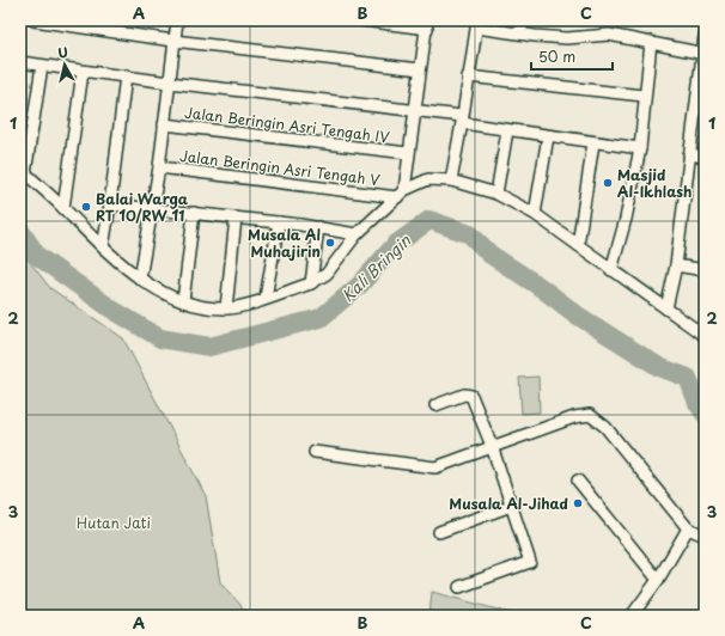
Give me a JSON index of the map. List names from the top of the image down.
{
  "streets": {
    "street": ["Jalan Beringin Asri Tengah IV", "Jalan Beringin Asri Tengah V"]
  },
  "water": ["Kali Bringin"],
  "parks": ["Hutan Jati"],
  "places": [
    "Masjid Al-Ikhlash",
    "Balai Warga RT 10/RW 11",
    "Musala Al Muhajirin",
    "Musala Al-Jihad"
  ],
  "scale_bar": "50 m",
  "north": "top",
  "grid": {
    "columns": ["A", "B", "C"],
    "rows": ["1", "2", "3"]
  }
}
